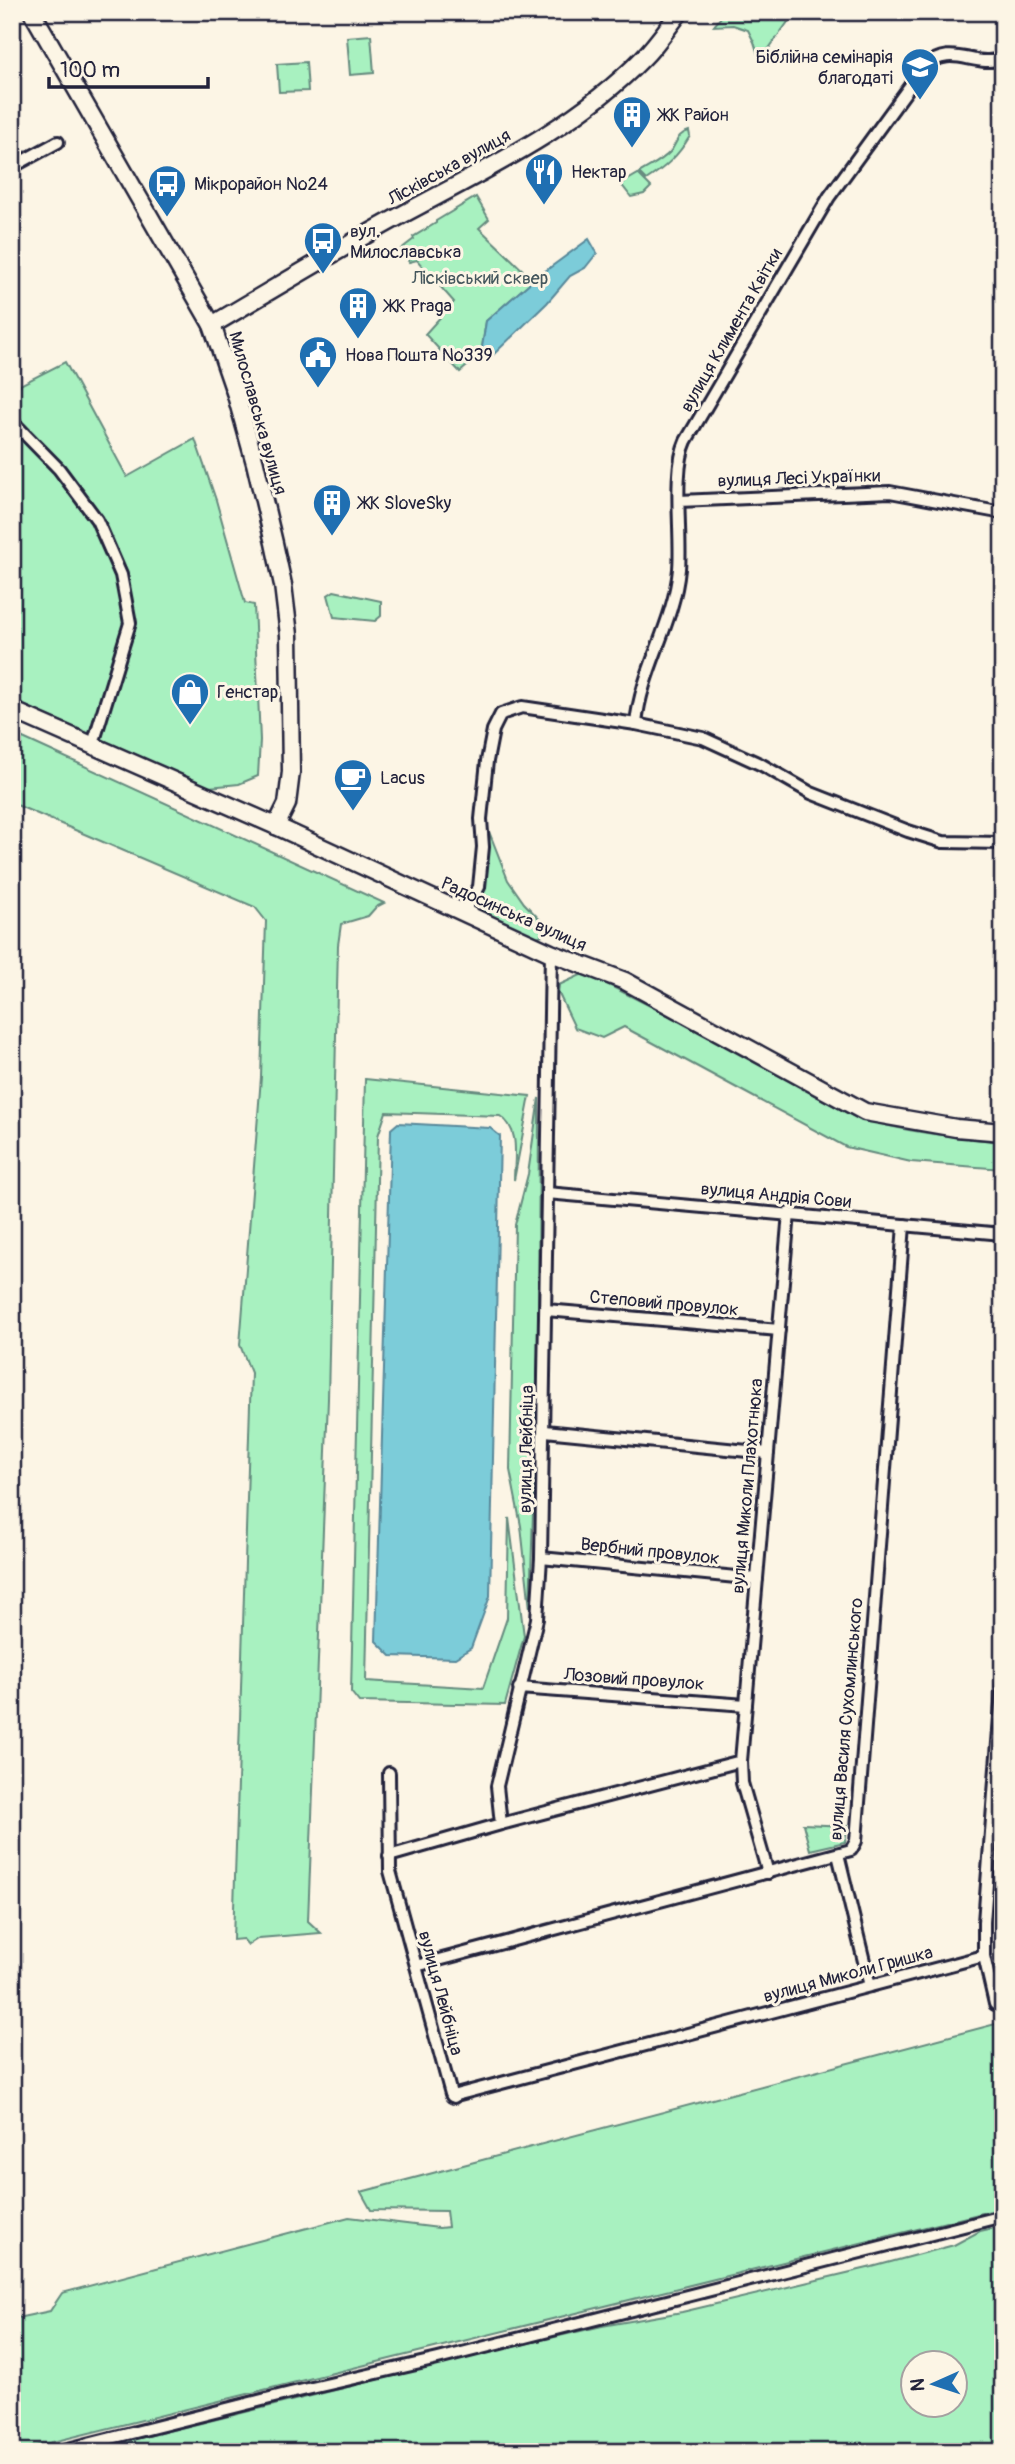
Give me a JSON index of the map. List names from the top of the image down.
{
  "streets": {
    "street": [
      "Лісківська вулиця",
      "вулиця Климента Квітки",
      "Милославська вулиця",
      "вулиця Лесі Українки",
      "Радосинська вулиця",
      "вулиця Андрія Сови",
      "Степовий провулок",
      "вулиця Лейбніца",
      "вулиця Миколи Плахотнюка",
      "Вербний провулок",
      "Лозовий провулок",
      "вулиця Василя Сухомлинського",
      "вулиця Миколи Гришка"
    ]
  },
  "crossings": [
    ["Лісківська вулиця", "Милославська вулиця"],
    ["вулиця Климента Квітки", "вулиця Лесі Українки"],
    ["Милославська вулиця", "Радосинська вулиця"],
    ["Радосинська вулиця", "вулиця Лейбніца"],
    ["вулиця Андрія Сови", "вулиця Лейбніца"],
    ["вулиця Андрія Сови", "вулиця Миколи Плахотнюка"],
    ["вулиця Андрія Сови", "вулиця Василя Сухомлинського"],
    ["Степовий провулок", "вулиця Лейбніца"],
    ["Степовий провулок", "вулиця Миколи Плахотнюка"],
    ["вулиця Лейбніца", "Вербний провулок"],
    ["вулиця Лейбніца", "Лозовий провулок"],
    ["вулиця Лейбніца", "вулиця Василя Сухомлинського"],
    ["вулиця Лейбніца", "вулиця Миколи Гришка"],
    ["вулиця Миколи Плахотнюка", "Вербний провулок"],
    ["вулиця Миколи Плахотнюка", "Лозовий провулок"],
    ["вулиця Миколи Плахотнюка", "вулиця Василя Сухомлинського"]
  ],
  "parks": ["Лісківський сквер"],
  "places": {
    "school or university": ["Біблійна семінарія благодаті"],
    "building": ["ЖК Район", "ЖК Praga", "ЖК SloveSky"],
    "restaurant": ["Нектар"],
    "bus stop": ["Мікрорайон №24", "вул. Милославська"],
    "public building": ["Нова Пошта №339"],
    "shop": ["Генстар"],
    "cafe": ["Lacus"]
  },
  "scale_bar": "100 m",
  "north": "left"
}
